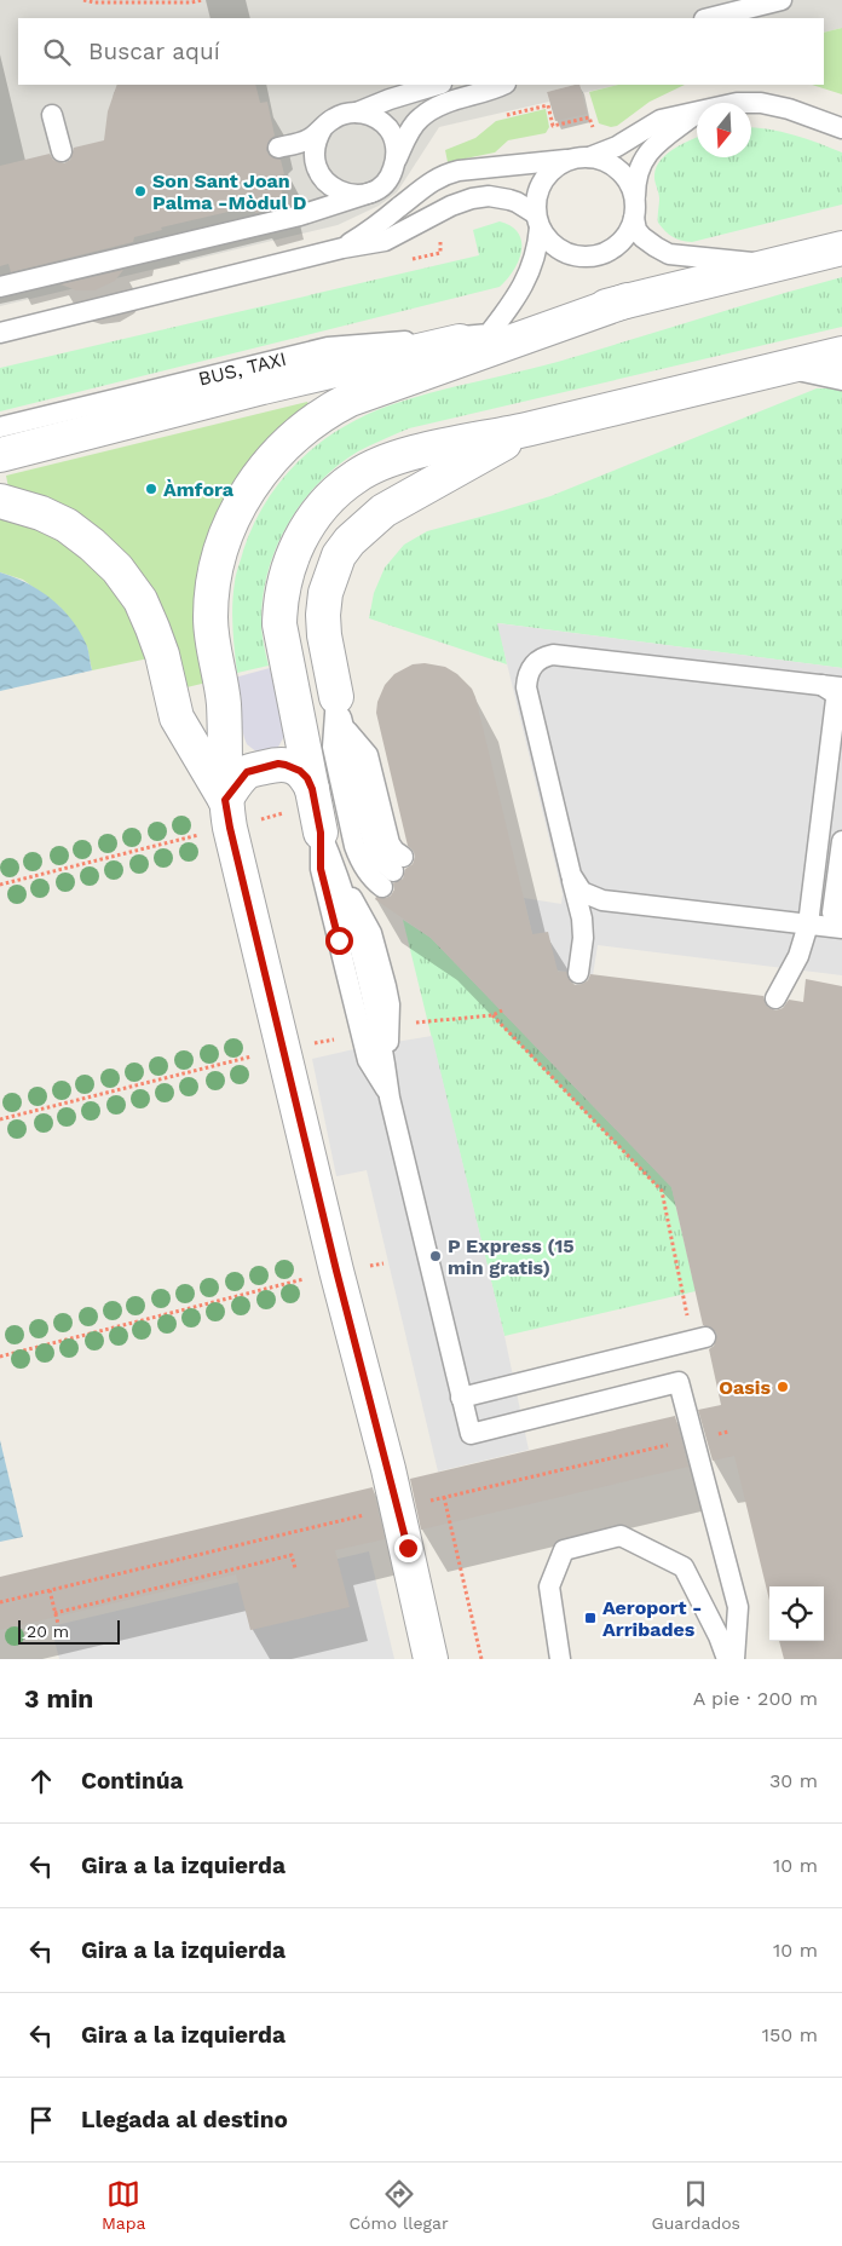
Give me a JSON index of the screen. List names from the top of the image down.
{
  "streets": {
    "lane": ["BUS, TAXI"]
  },
  "places": {
    "other": [
      "Son Sant Joan Palma -Mòdul D",
      "Àmfora",
      "P Express (15 min gratis)",
      "Oasis"
    ],
    "transit": ["Aeroport - Arribades"]
  },
  "scale_bar": "20 m",
  "north": "bottom",
  "page": {
    "search": "Buscar aquí",
    "scale": "20 m",
    "heading": ["3 min", "A pie · 200 m"],
    "list": [
      ["Continúa", "30 m"],
      ["Gira a la izquierda", "10 m"],
      ["Gira a la izquierda", "10 m"],
      ["Gira a la izquierda", "150 m"],
      "Llegada al destino"
    ],
    "nav": ["Mapa", "Cómo llegar", "Guardados"]
  }
}
